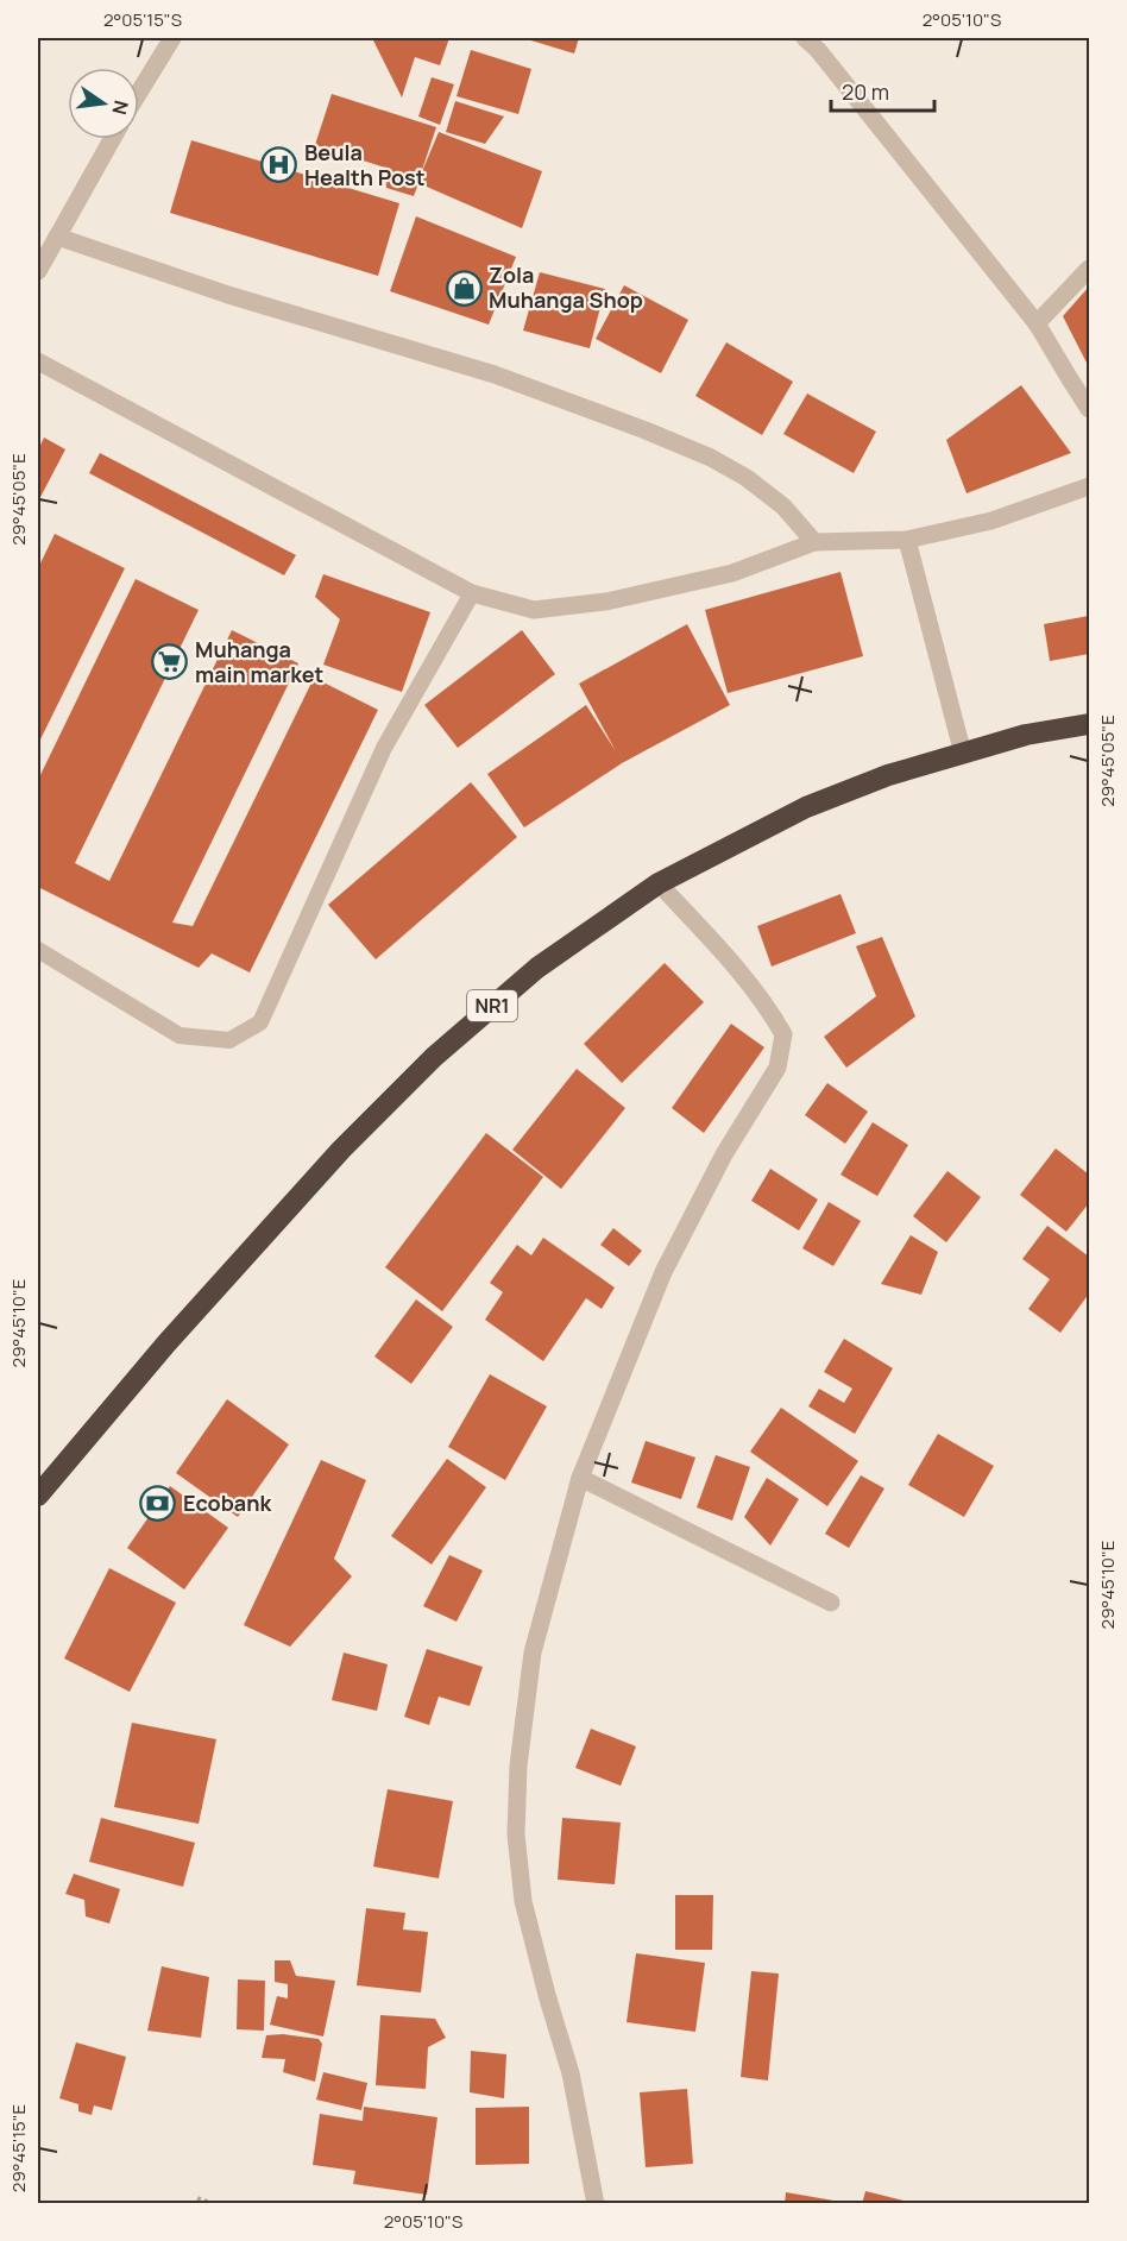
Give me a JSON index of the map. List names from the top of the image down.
{
  "streets": {
    "highway": ["NR1"]
  },
  "places": {
    "hospital": ["Beula Health Post"],
    "shop": ["Zola Muhanga Shop"],
    "supermarket": ["Muhanga main market"],
    "bank": ["Ecobank"]
  },
  "scale_bar": "20 m",
  "north": "right",
  "coordinates": [
    "2°05'15\"S",
    "2°05'10\"S",
    "29°45'05\"E",
    "29°45'10\"E",
    "29°45'15\"E"
  ]
}
